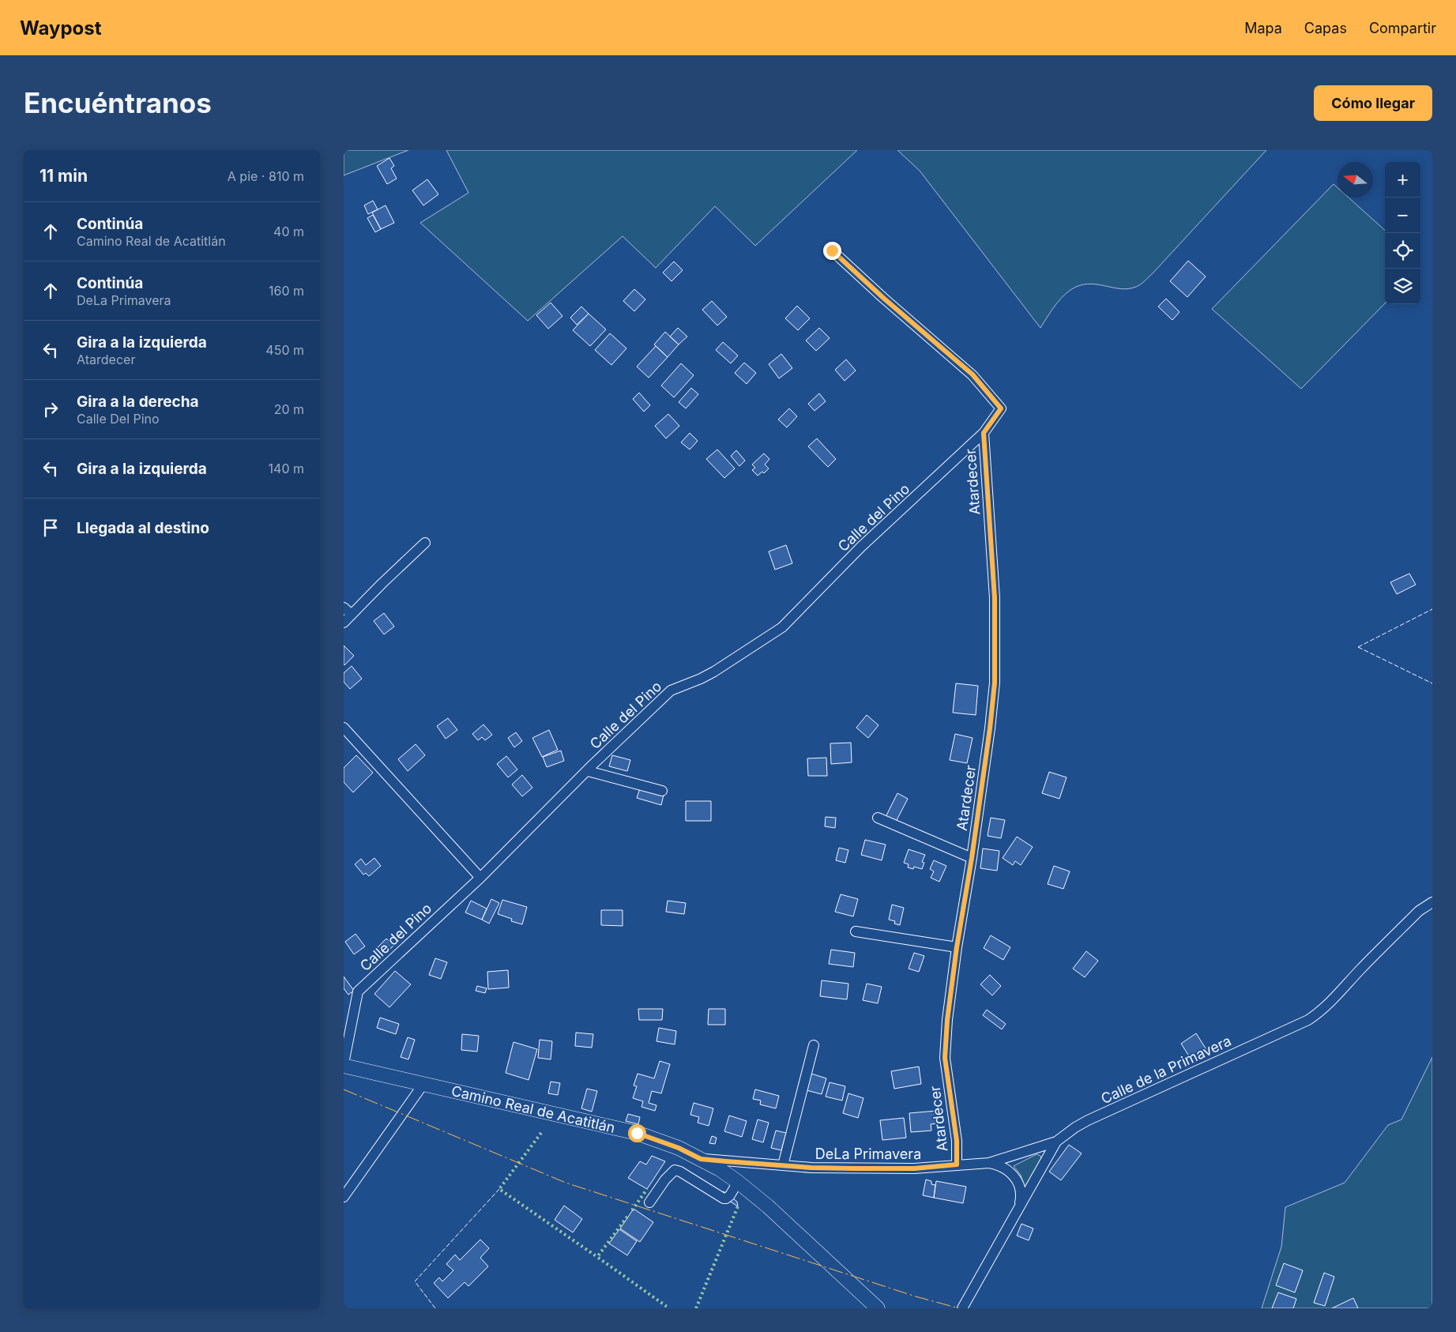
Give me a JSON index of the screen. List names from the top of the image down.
{
  "streets": {
    "main road": ["Camino Real de Acatitlán"],
    "street": [
      "Atardecer",
      "Calle del Pino",
      "Calle de la Primavera",
      "DeLa Primavera"
    ]
  },
  "crossings": [
    ["Atardecer", "Calle del Pino"],
    ["Atardecer", "DeLa Primavera"],
    ["Calle del Pino", "Camino Real de Acatitlán"],
    ["Calle de la Primavera", "DeLa Primavera"],
    ["Camino Real de Acatitlán", "DeLa Primavera"]
  ],
  "north": "left",
  "page": {
    "header": "Waypost",
    "nav": ["Mapa", "Capas", "Compartir"],
    "buttons": "Cómo llegar",
    "title": "Encuéntranos",
    "heading": ["11 min", "A pie · 810 m"],
    "map_buttons": ["+", "−"],
    "list": [
      ["Continúa", "Camino Real de Acatitlán", "40 m"],
      ["Continúa", "DeLa Primavera", "160 m"],
      ["Gira a la izquierda", "Atardecer", "450 m"],
      ["Gira a la derecha", "Calle Del Pino", "20 m"],
      ["Gira a la izquierda", "140 m"],
      "Llegada al destino"
    ]
  }
}
